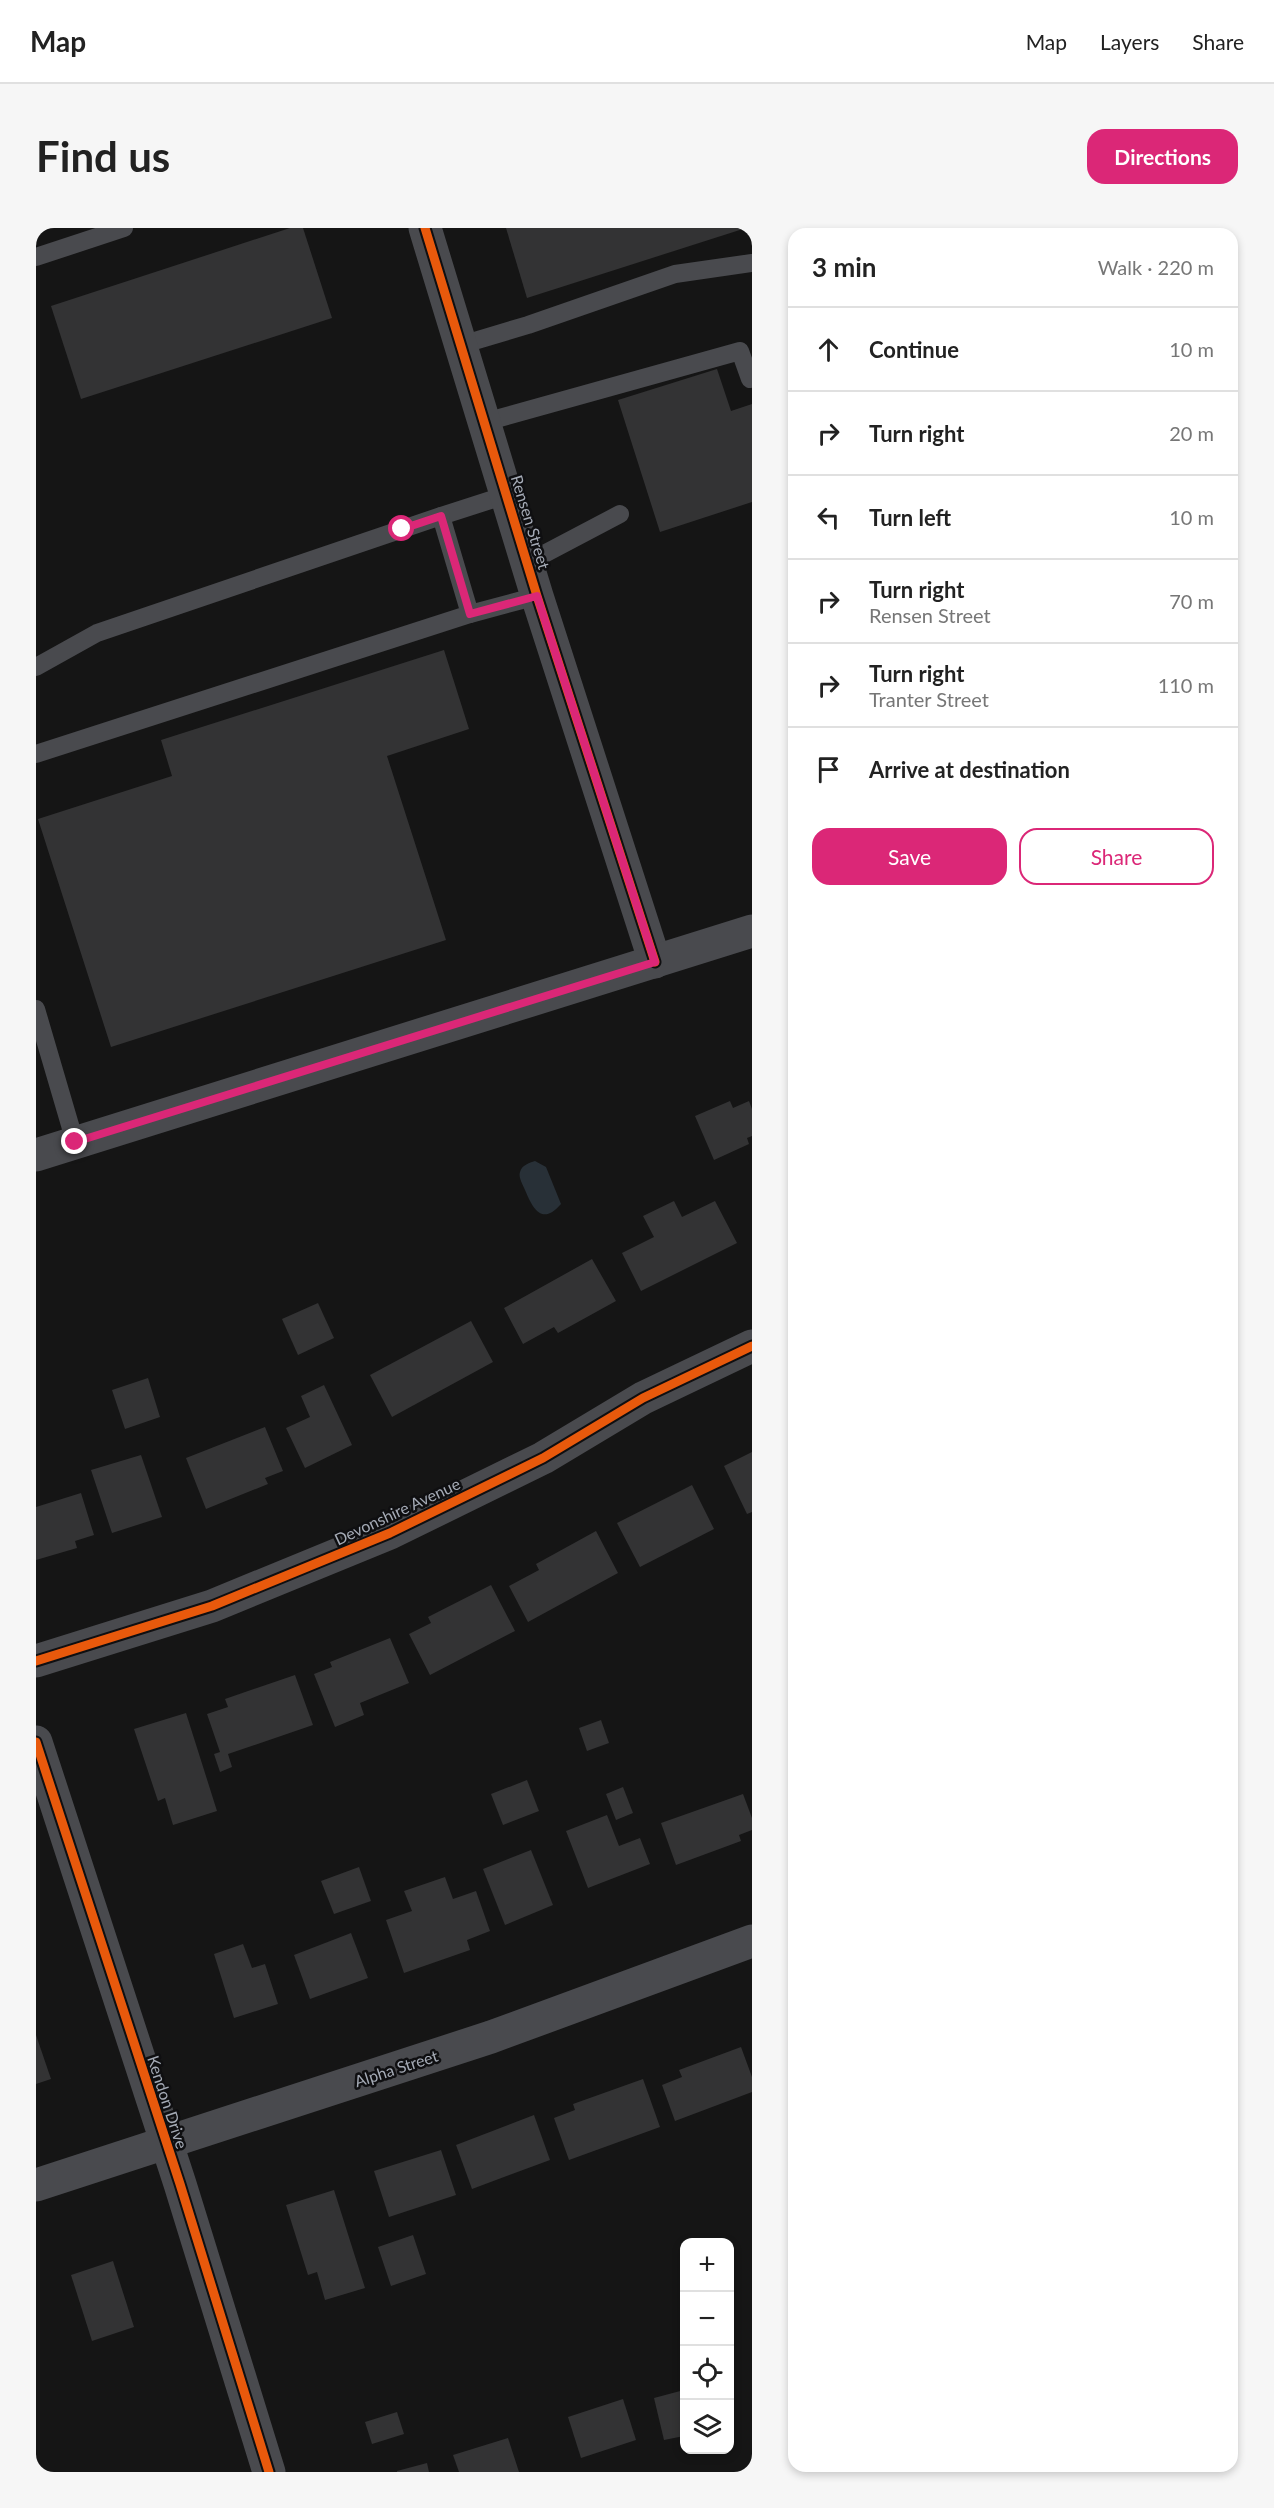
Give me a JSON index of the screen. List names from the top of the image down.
{
  "streets": {
    "street": [
      "Rensen Street",
      "Devonshire Avenue",
      "Alpha Street",
      "Kendon Drive"
    ]
  },
  "crossings": [
    ["Alpha Street", "Kendon Drive"]
  ],
  "page": {
    "header": "Map",
    "nav": ["Map", "Layers", "Share"],
    "buttons": [
      "Directions",
      ["Save", "Share"]
    ],
    "title": "Find us",
    "heading": ["3 min", "Walk · 220 m"],
    "list": [
      ["Continue", "10 m"],
      ["Turn right", "20 m"],
      ["Turn left", "10 m"],
      ["Turn right", "Rensen Street", "70 m"],
      ["Turn right", "Tranter Street", "110 m"],
      "Arrive at destination"
    ],
    "map_buttons": ["+", "−"]
  }
}
